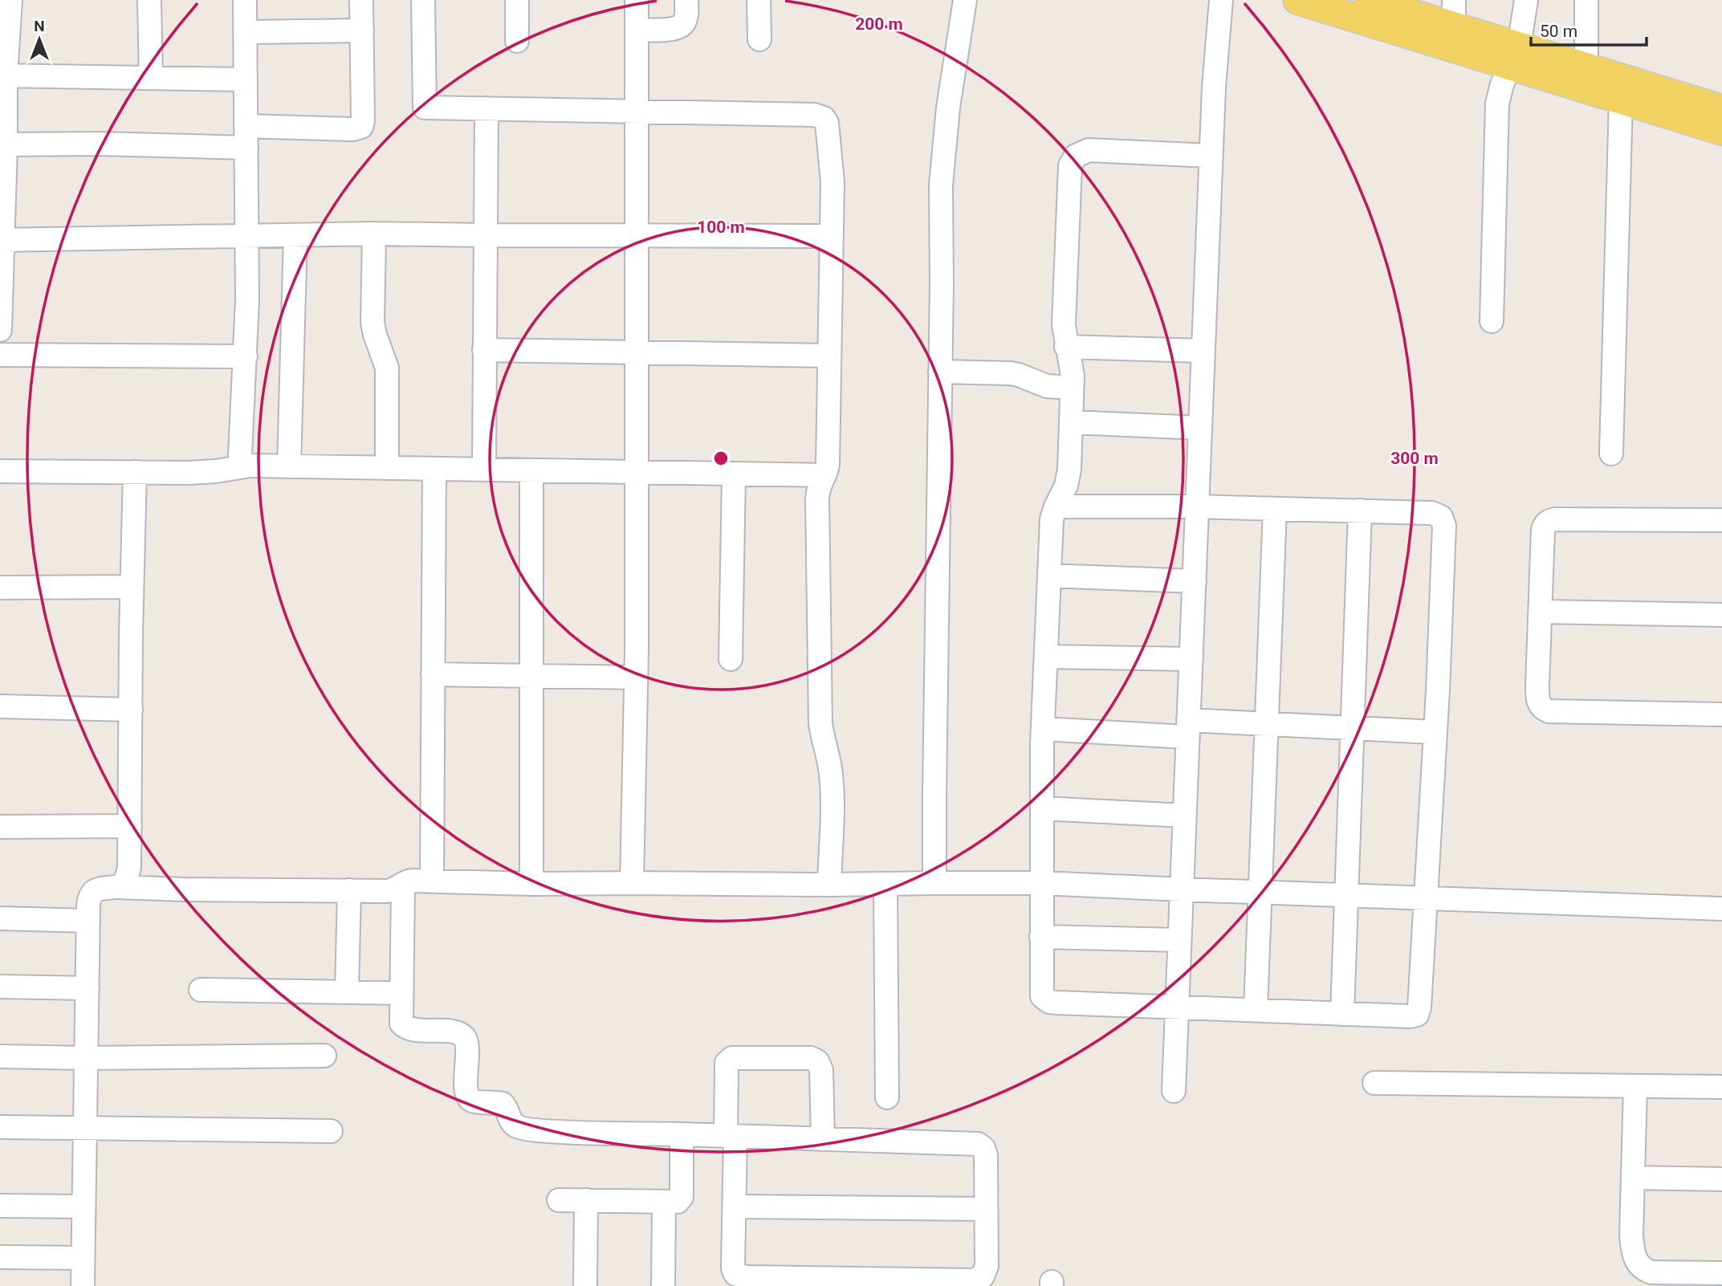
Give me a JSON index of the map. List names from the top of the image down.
{
  "scale_bar": "50 m",
  "north": "top",
  "rings": ["200 m", "100 m", "300 m"]
}
